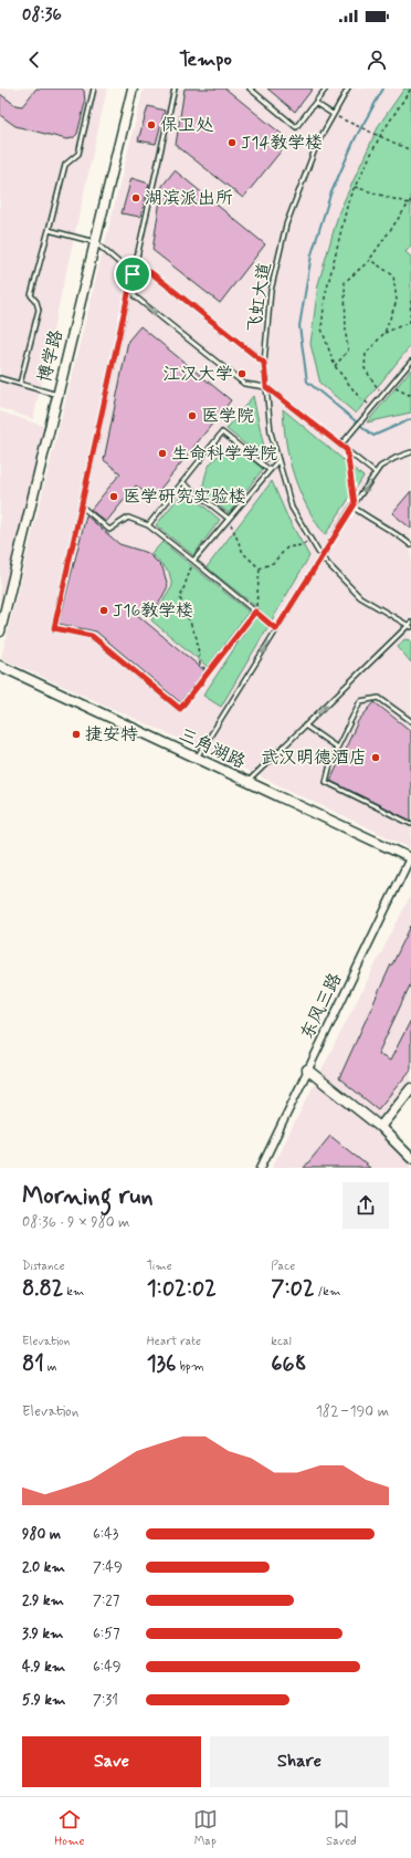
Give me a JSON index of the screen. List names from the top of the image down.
{
  "streets": {
    "street": ["博学路", "三角湖路", "东风三路"],
    "lane": ["飞虹大道"]
  },
  "crossings": [
    ["三角湖路", "东风三路"]
  ],
  "places": [
    "保卫处",
    "J14教学楼",
    "湖滨派出所",
    "江汉大学",
    "医学院",
    "生命科学学院",
    "医学研究实验楼",
    "J16教学楼",
    "捷安特",
    "武汉明德酒店"
  ],
  "page": {
    "status": "08:36",
    "header": "Tempo",
    "heading": ["Morning run", "08:36 · 9 × 980 m"],
    "stats": [
      ["Distance", "8.82 km"],
      ["Time", "1:02:02"],
      ["Pace", "7:02 /km"],
      ["Elevation", "81 m"],
      ["Heart rate", "136 bpm"],
      ["kcal", "668"]
    ],
    "chart": ["Elevation", "182–190 m"],
    "list": [
      {
        "name": "980 m",
        "note": "6:43"
      },
      {
        "name": "2.0 km",
        "note": "7:49"
      },
      {
        "name": "2.9 km",
        "note": "7:27"
      },
      {
        "name": "3.9 km",
        "note": "6:57"
      },
      {
        "name": "4.9 km",
        "note": "6:49"
      },
      {
        "name": "5.9 km",
        "note": "7:31"
      }
    ],
    "buttons": ["Save", "Share"],
    "tabs": ["Home", "Map", "Saved"]
  }
}
